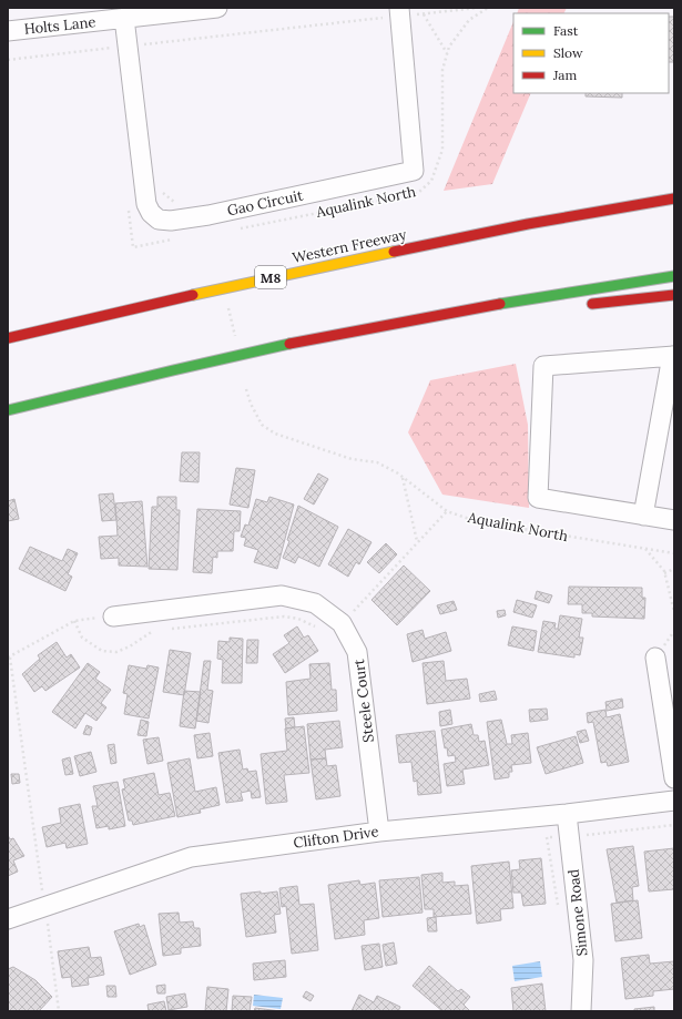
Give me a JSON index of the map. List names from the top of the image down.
{
  "streets": {
    "highway": ["Western Freeway", "M8"],
    "street": [
      "Holts Lane",
      "Gao Circuit",
      "Steele Court",
      "Clifton Drive",
      "Simone Road"
    ],
    "path": ["Aqualink North"]
  },
  "crossings": [
    ["Holts Lane", "Gao Circuit"],
    ["Steele Court", "Clifton Drive"],
    ["Clifton Drive", "Simone Road"]
  ],
  "legend": ["Fast", "Slow", "Jam"]
}
